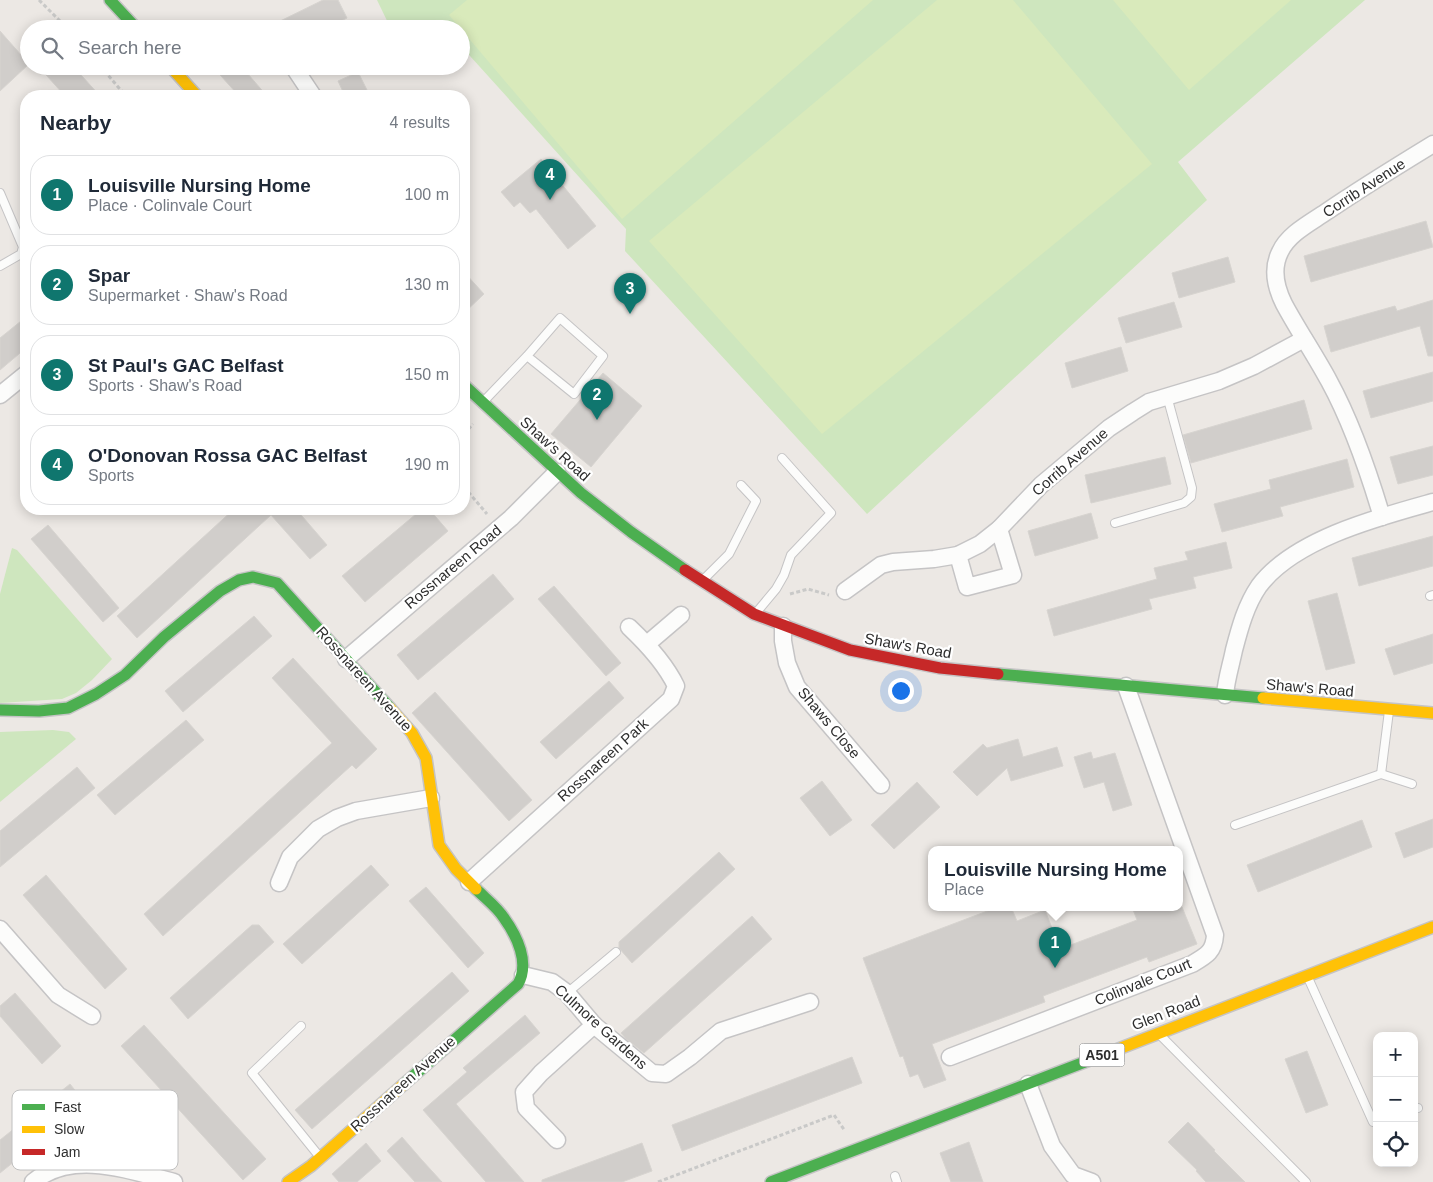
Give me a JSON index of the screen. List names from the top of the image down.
{
  "streets": {
    "street": [
      "Corrib Avenue",
      "Shaw's Road",
      "Rossnareen Road",
      "Rossnareen Avenue",
      "Shaws Close",
      "Rossnareen Park",
      "Colinvale Court",
      "Glen Road",
      "Culmore Gardens",
      "A501"
    ]
  },
  "crossings": [
    ["Shaw's Road", "Rossnareen Road"],
    ["Shaw's Road", "Shaws Close"],
    ["Shaw's Road", "Colinvale Court"],
    ["Rossnareen Road", "Rossnareen Avenue"],
    ["Rossnareen Avenue", "Rossnareen Park"],
    ["Rossnareen Avenue", "Culmore Gardens"]
  ],
  "legend": ["Fast", "Slow", "Jam"],
  "page": {
    "search": "Search here",
    "heading": ["Nearby", "4 results"],
    "list": [
      {
        "mark": "1",
        "name": "Louisville Nursing Home",
        "note": "Place · Colinvale Court",
        "value": "100 m"
      },
      {
        "mark": "2",
        "name": "Spar",
        "note": "Supermarket · Shaw's Road",
        "value": "130 m"
      },
      {
        "mark": "3",
        "name": "St Paul's GAC Belfast",
        "note": "Sports · Shaw's Road",
        "value": "150 m"
      },
      {
        "mark": "4",
        "name": "O'Donovan Rossa GAC Belfast",
        "note": "Sports",
        "value": "190 m"
      }
    ],
    "pins": [
      "4",
      "3",
      "2",
      "1"
    ],
    "popup": ["Louisville Nursing Home", "Place"],
    "map_buttons": ["+", "−"]
  }
}
